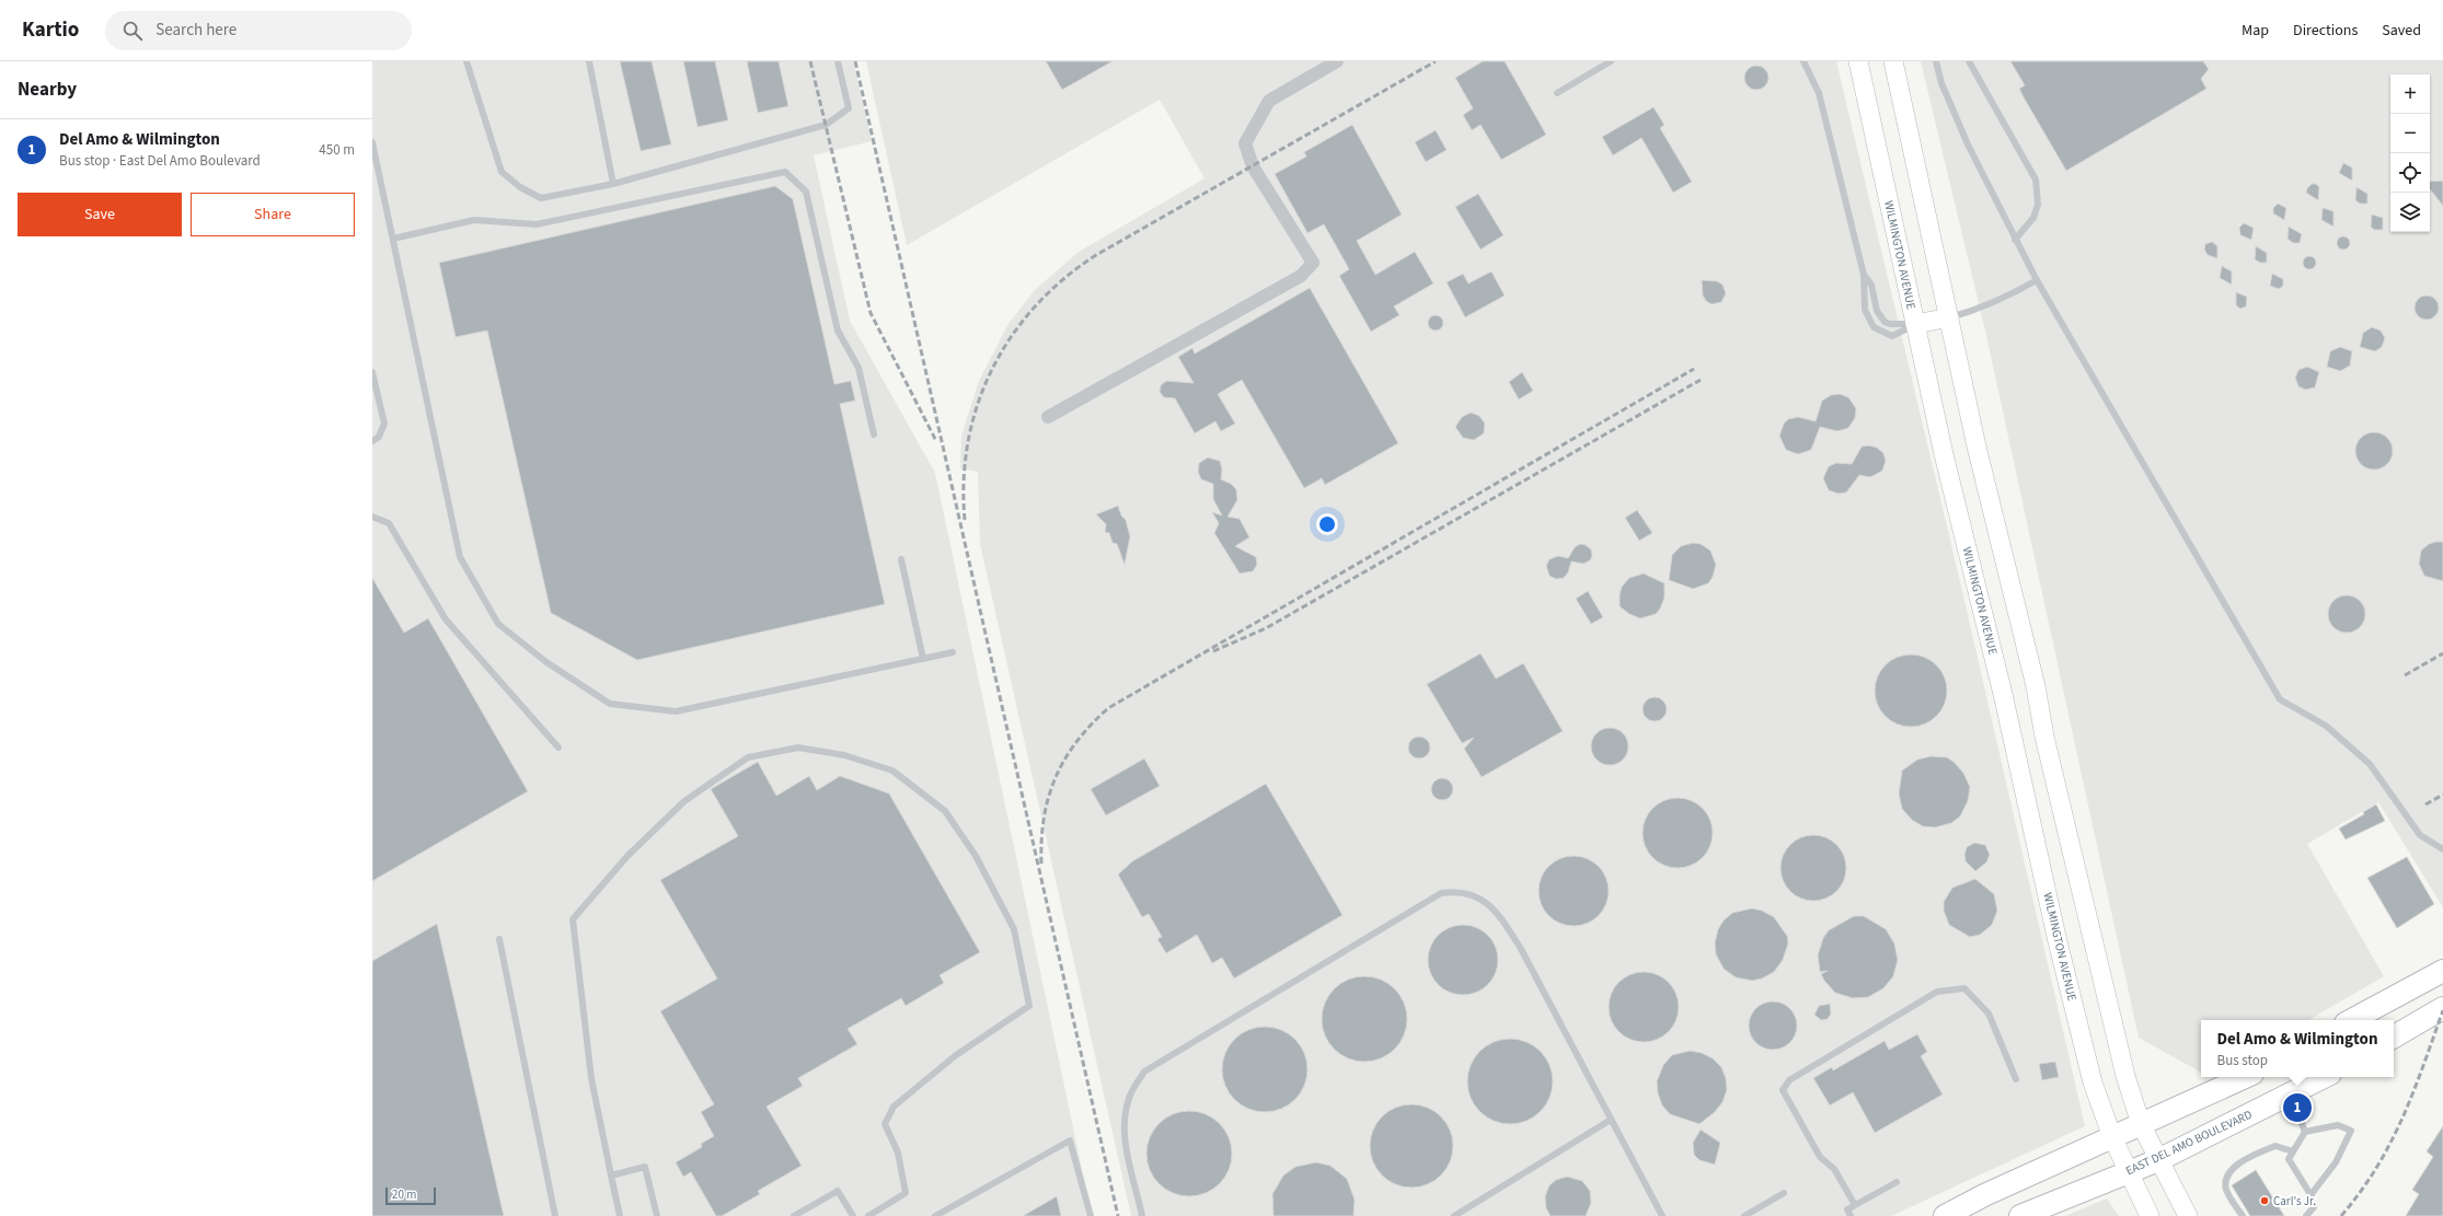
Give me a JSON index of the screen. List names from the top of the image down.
{
  "streets": {
    "main road": ["WILMINGTON AVENUE", "EAST DEL AMO BOULEVARD"]
  },
  "crossings": [
    ["WILMINGTON AVENUE", "EAST DEL AMO BOULEVARD"]
  ],
  "places": ["Carl's Jr."],
  "scale_bar": "20 m",
  "page": {
    "header": "Kartio",
    "search": "Search here",
    "nav": ["Map", "Directions", "Saved"],
    "heading": "Nearby",
    "map_buttons": ["+", "−"],
    "list": [
      {
        "mark": "1",
        "name": "Del Amo & Wilmington",
        "note": "Bus stop · East Del Amo Boulevard",
        "value": "450 m"
      }
    ],
    "buttons": ["Save", "Share"],
    "popup": ["Del Amo & Wilmington", "Bus stop"],
    "pins": "1",
    "scale": "20 m"
  }
}
